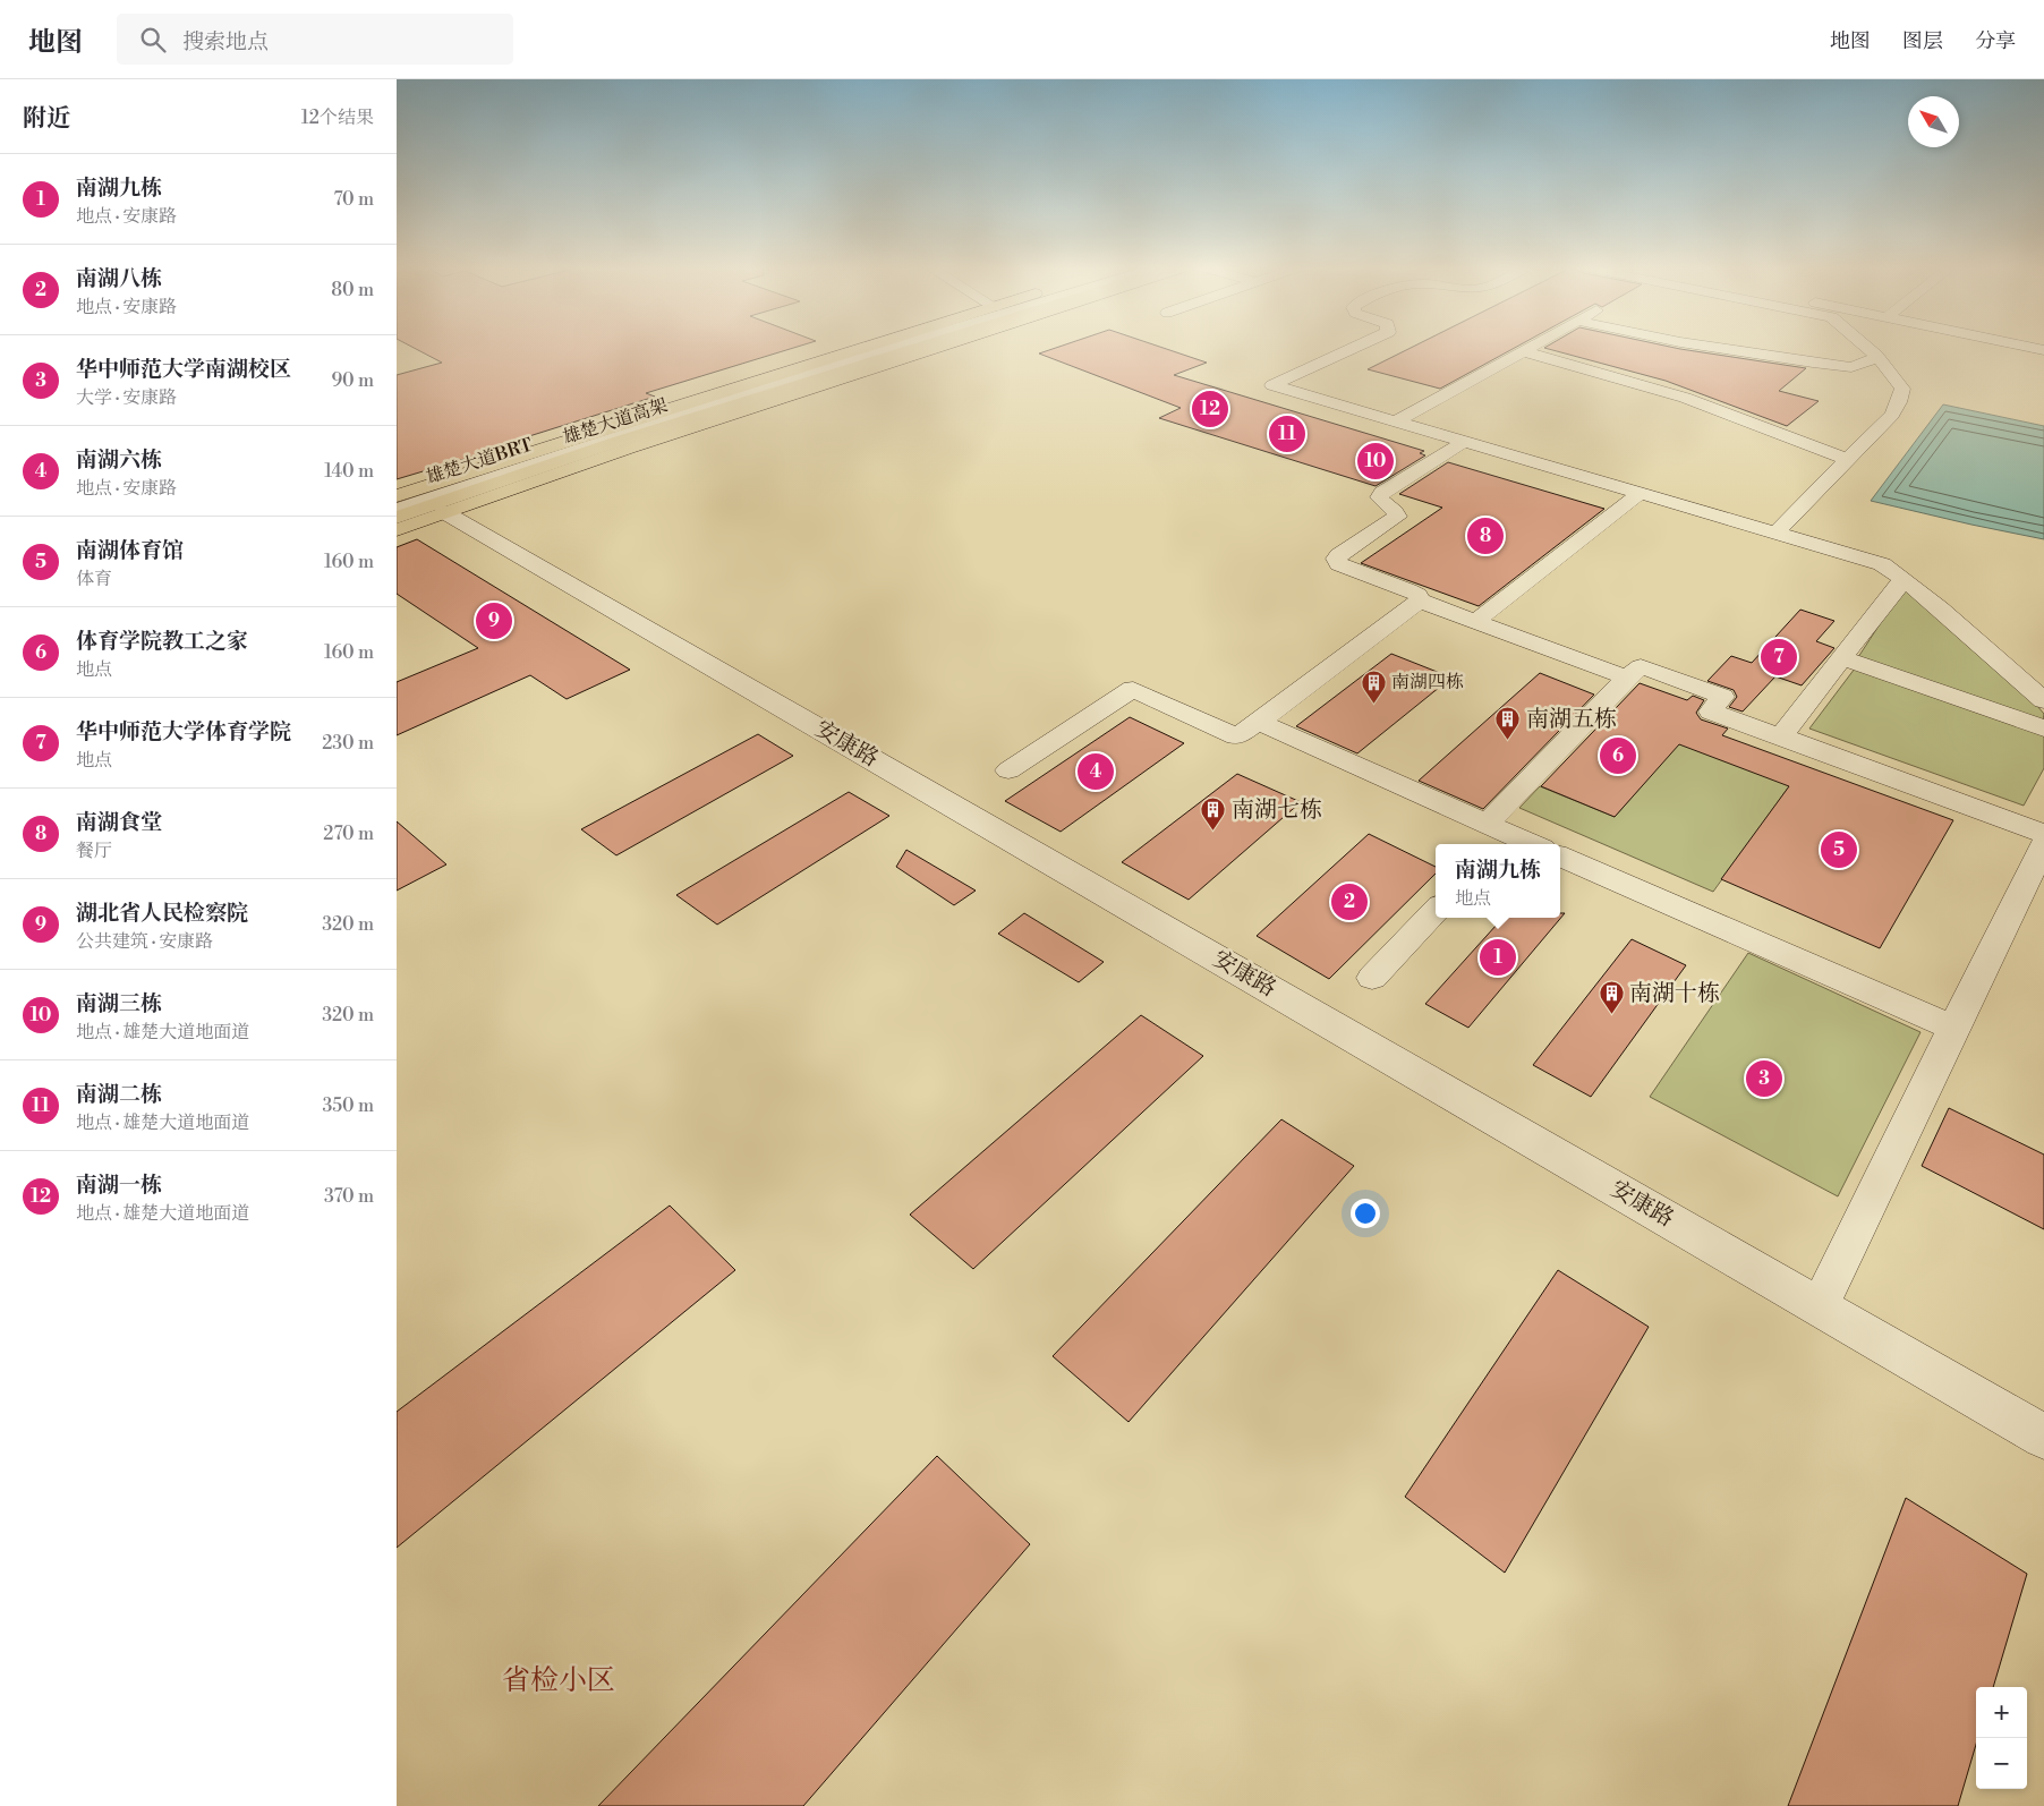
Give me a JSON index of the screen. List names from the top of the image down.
{
  "streets": {
    "main road": ["雄楚大道高架"],
    "street": ["雄楚大道BRT", "安康路"]
  },
  "districts": ["省检小区"],
  "places": {
    "building": [
      "南湖四栋",
      "南湖五栋",
      "南湖七栋",
      "南湖十栋"
    ]
  },
  "north": "top left",
  "page": {
    "header": "地图",
    "search": "搜索地点",
    "nav": ["地图", "图层", "分享"],
    "heading": ["附近", "12个结果"],
    "list": [
      {
        "mark": "1",
        "name": "南湖九栋",
        "note": "地点 · 安康路",
        "value": "70 m"
      },
      {
        "mark": "2",
        "name": "南湖八栋",
        "note": "地点 · 安康路",
        "value": "80 m"
      },
      {
        "mark": "3",
        "name": "华中师范大学南湖校区",
        "note": "大学 · 安康路",
        "value": "90 m"
      },
      {
        "mark": "4",
        "name": "南湖六栋",
        "note": "地点 · 安康路",
        "value": "140 m"
      },
      {
        "mark": "5",
        "name": "南湖体育馆",
        "note": "体育",
        "value": "160 m"
      },
      {
        "mark": "6",
        "name": "体育学院教工之家",
        "note": "地点",
        "value": "160 m"
      },
      {
        "mark": "7",
        "name": "华中师范大学体育学院",
        "note": "地点",
        "value": "230 m"
      },
      {
        "mark": "8",
        "name": "南湖食堂",
        "note": "餐厅",
        "value": "270 m"
      },
      {
        "mark": "9",
        "name": "湖北省人民检察院",
        "note": "公共建筑 · 安康路",
        "value": "320 m"
      },
      {
        "mark": "10",
        "name": "南湖三栋",
        "note": "地点 · 雄楚大道地面道",
        "value": "320 m"
      },
      {
        "mark": "11",
        "name": "南湖二栋",
        "note": "地点 · 雄楚大道地面道",
        "value": "350 m"
      },
      {
        "mark": "12",
        "name": "南湖一栋",
        "note": "地点 · 雄楚大道地面道",
        "value": "370 m"
      }
    ],
    "pins": [
      "12",
      "11",
      "10",
      "8",
      "9",
      "7",
      "6",
      "4",
      "5",
      "2",
      "1",
      "3"
    ],
    "popup": ["南湖九栋", "地点"],
    "map_buttons": ["+", "−"]
  }
}
